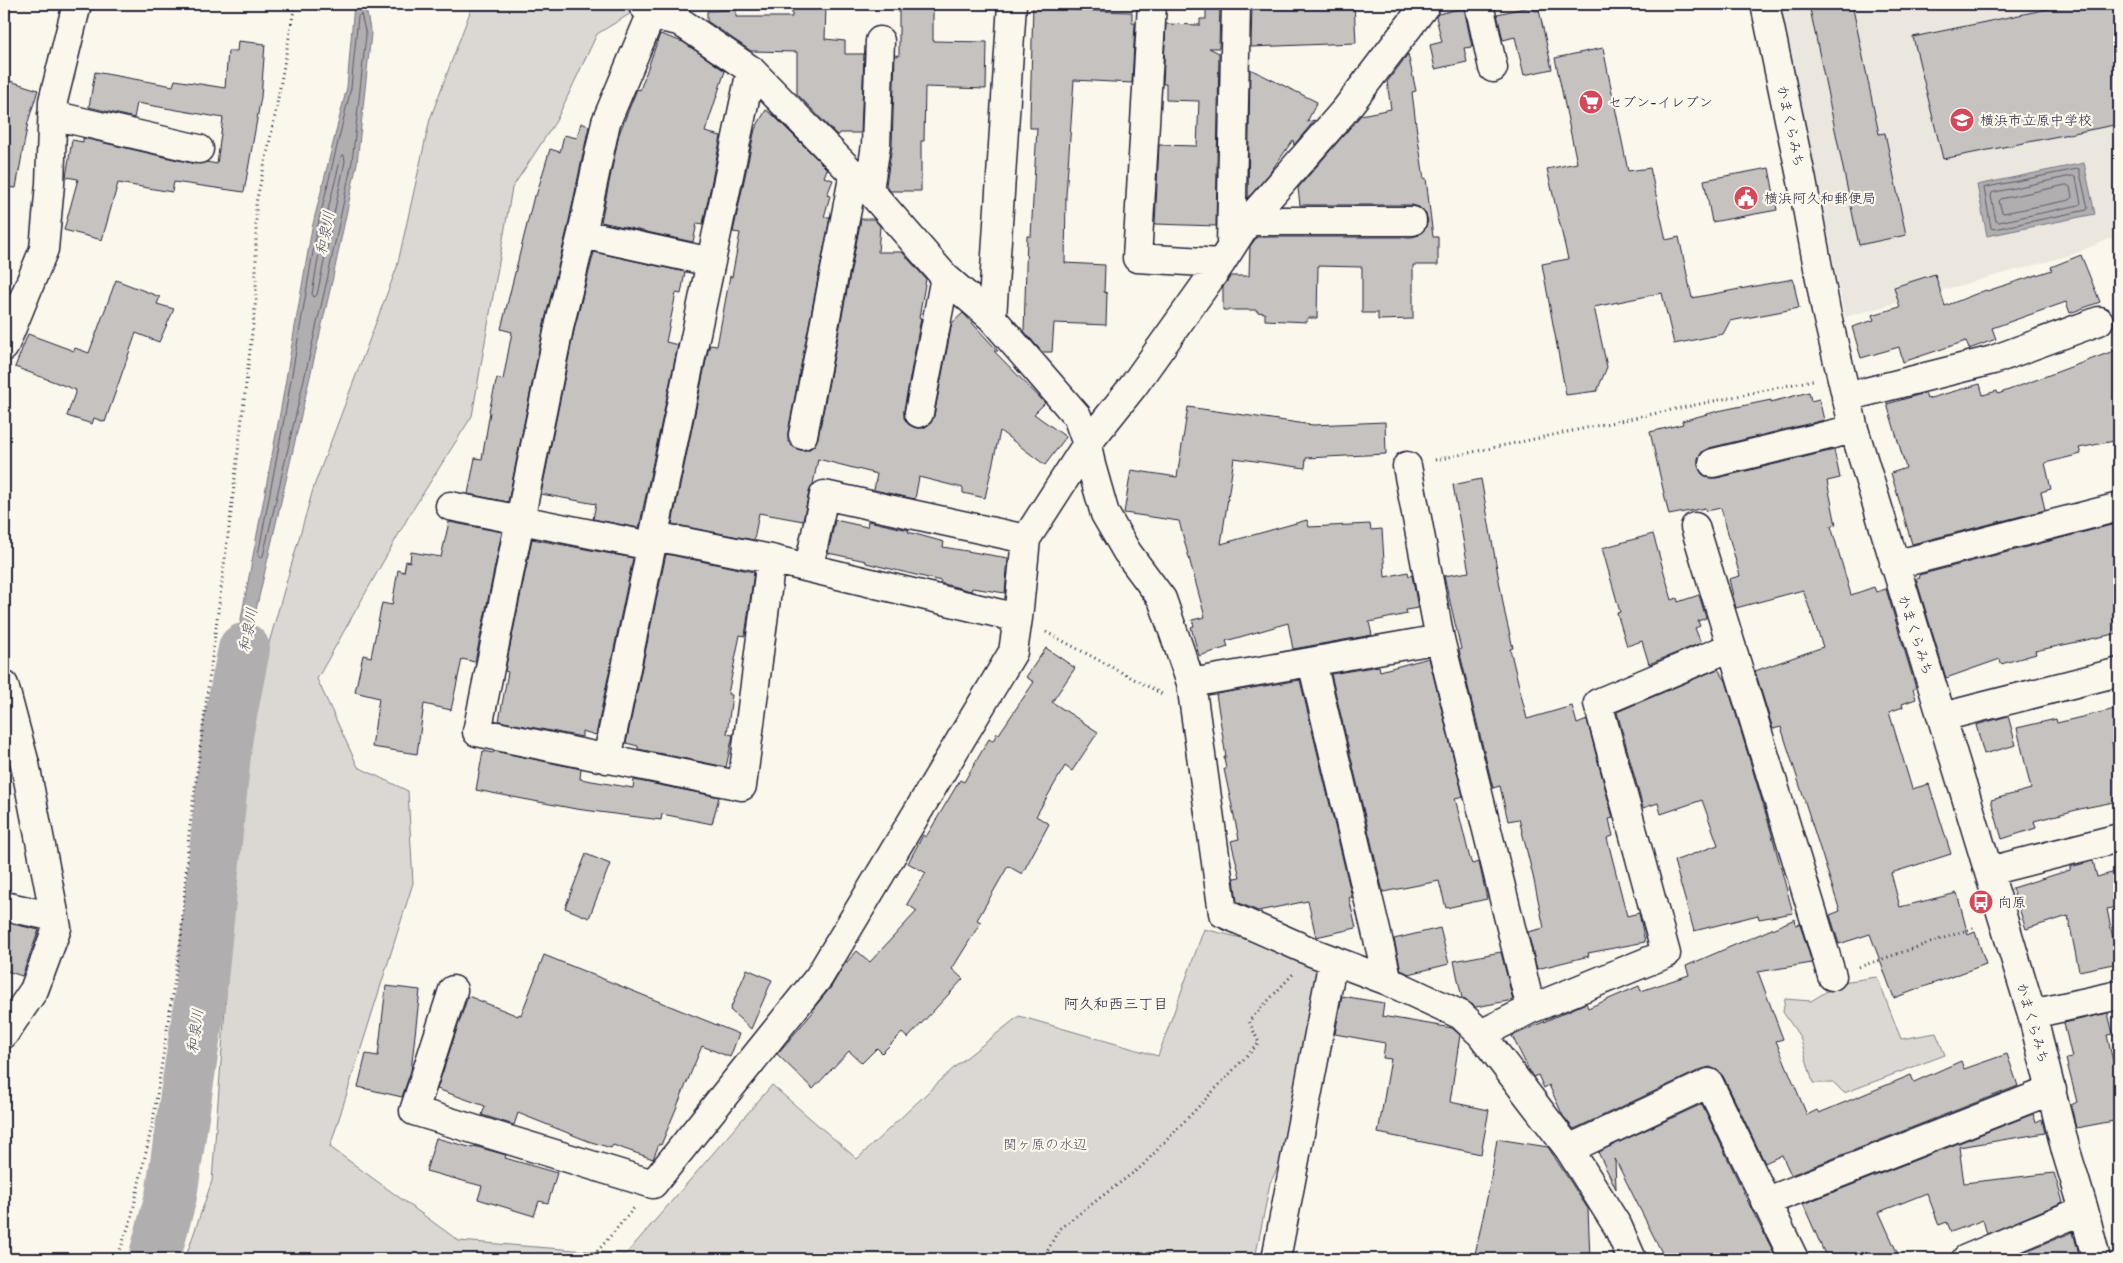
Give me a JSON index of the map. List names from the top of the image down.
{
  "streets": {
    "street": ["かまくらみち"]
  },
  "districts": ["阿久和西三丁目"],
  "water": ["和泉川"],
  "parks": ["関ヶ原の水辺"],
  "places": {
    "supermarket": ["セブン-イレブン"],
    "school or university": ["横浜市立原中学校"],
    "public building": ["横浜阿久和郵便局"],
    "bus stop": ["向原"]
  }
}
